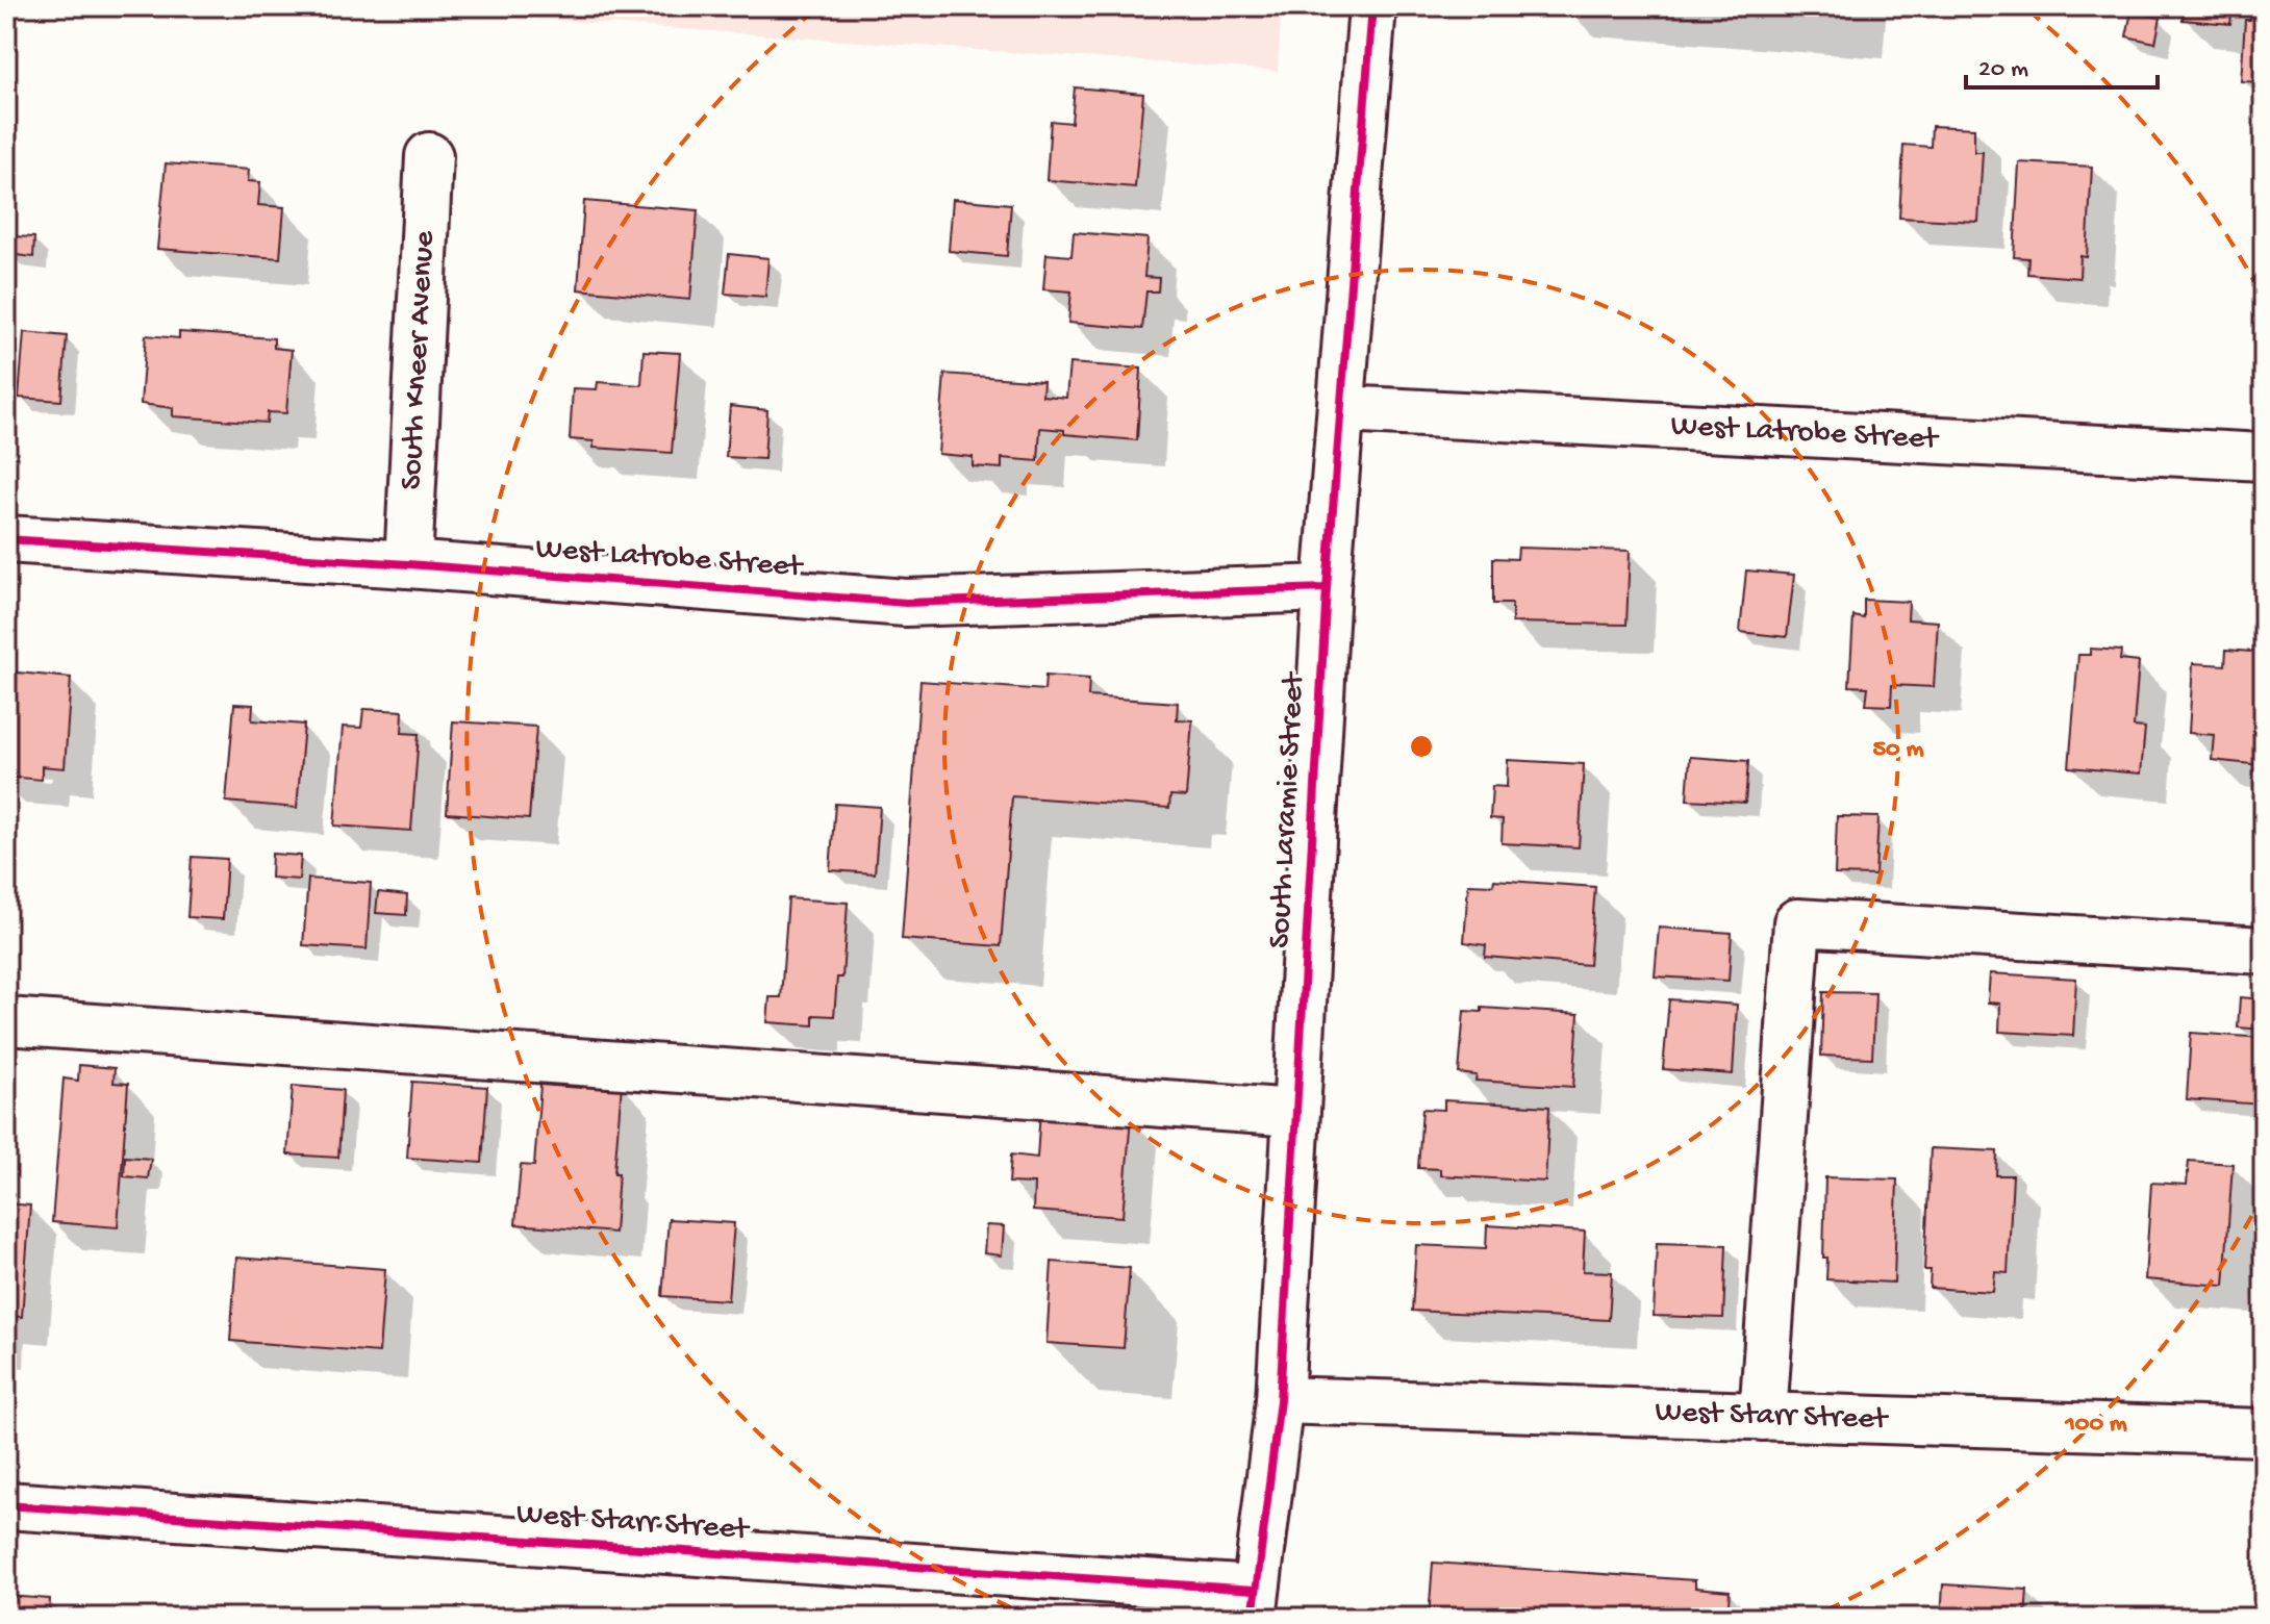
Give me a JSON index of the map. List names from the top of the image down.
{
  "streets": {
    "street": [
      "South Kneer Avenue",
      "West Latrobe Street",
      "South Laramie Street",
      "West Starr Street"
    ]
  },
  "crossings": [
    ["South Kneer Avenue", "West Latrobe Street"],
    ["West Latrobe Street", "South Laramie Street"],
    ["South Laramie Street", "West Starr Street"]
  ],
  "scale_bar": "20 m",
  "rings": ["50 m", "100 m"]
}
